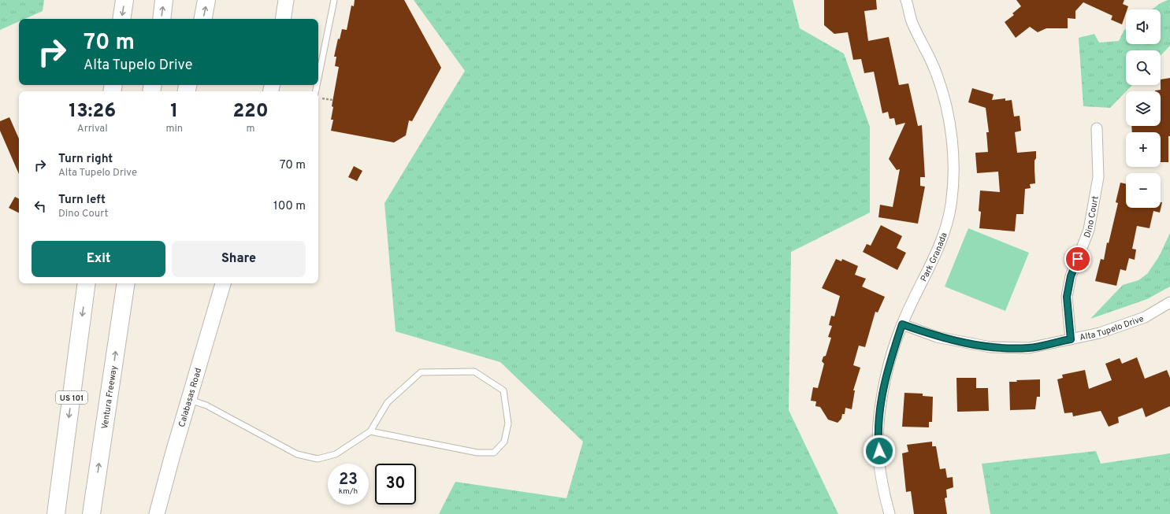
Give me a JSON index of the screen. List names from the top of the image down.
{
  "streets": {
    "highway": ["US 101", "Ventura Freeway"],
    "main road": ["Calabasas Road"],
    "street": ["Dino Court", "Park Granada", "Alta Tupelo Drive"]
  },
  "crossings": [
    ["Dino Court", "Alta Tupelo Drive"],
    ["Park Granada", "Alta Tupelo Drive"]
  ],
  "page": {
    "map_buttons": ["+", "−"],
    "turn": ["70 m", "Alta Tupelo Drive"],
    "eta": [
      "13:26",
      "Arrival",
      "1",
      "min",
      "220",
      "m"
    ],
    "list": [
      {
        "name": "Turn right",
        "note": "Alta Tupelo Drive",
        "value": "70 m"
      },
      {
        "name": "Turn left",
        "note": "Dino Court",
        "value": "100 m"
      }
    ],
    "buttons": ["Exit", "Share"],
    "speed": "23 km/h",
    "limit": "30"
  }
}
